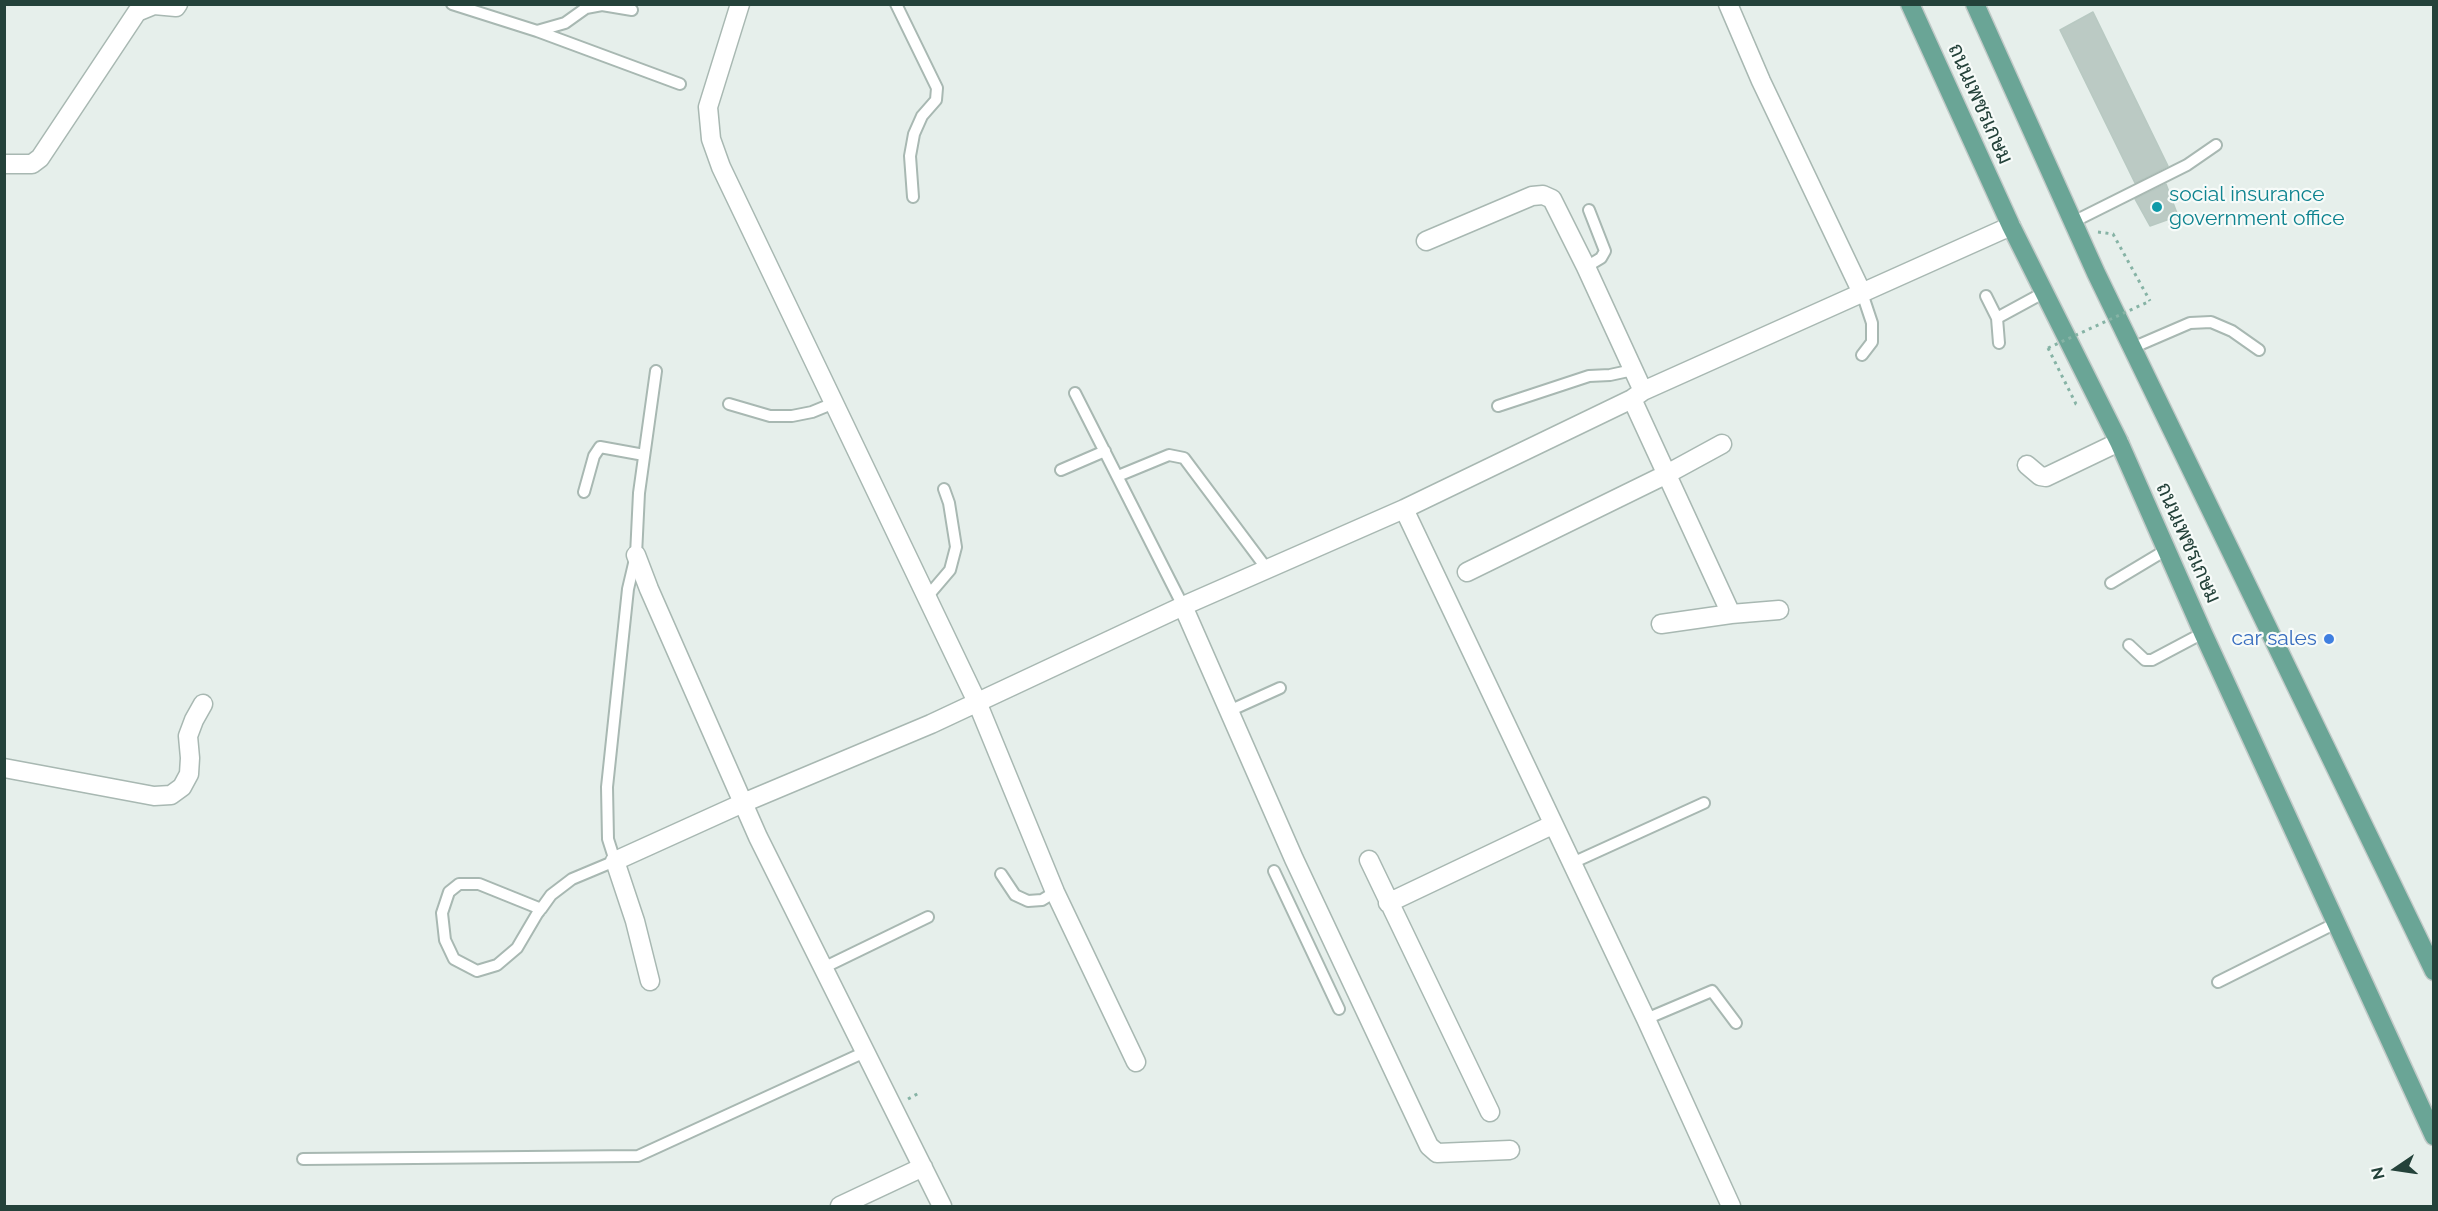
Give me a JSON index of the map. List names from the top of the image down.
{
  "streets": {
    "main road": ["ถนนเพชรเกษม"]
  },
  "places": ["social insurance government office", "car sales"],
  "north": "left"
}
